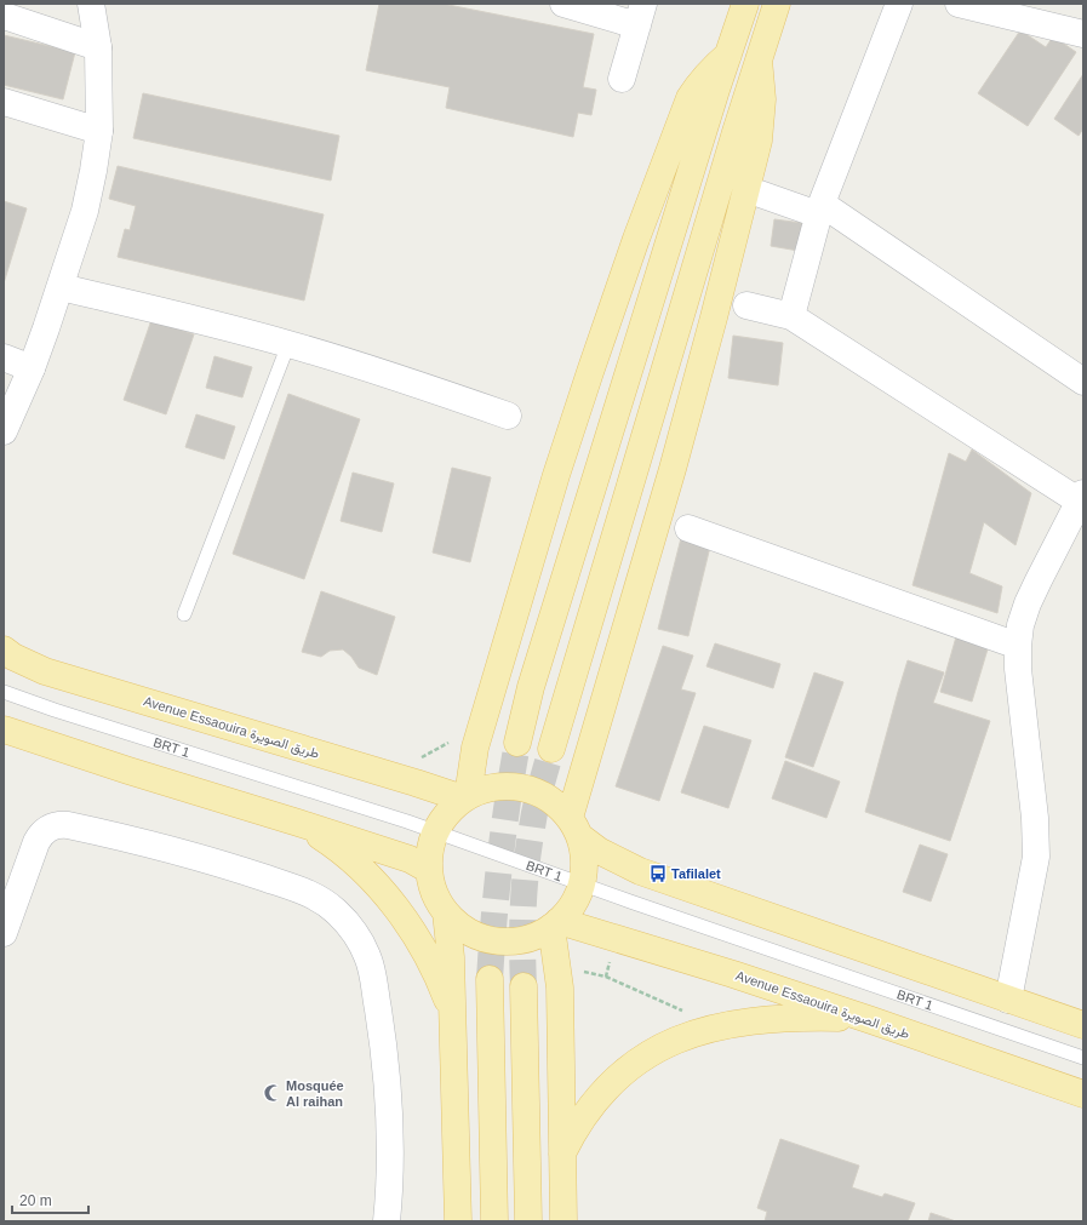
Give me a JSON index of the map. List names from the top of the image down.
{
  "streets": {
    "main road": ["Avenue Essaouira طريق الصويرة"],
    "lane": ["BRT 1"]
  },
  "places": {
    "bus stop": ["Tafilalet"],
    "mosque": ["Mosquée Al raihan"]
  },
  "scale_bar": "20 m"
}
